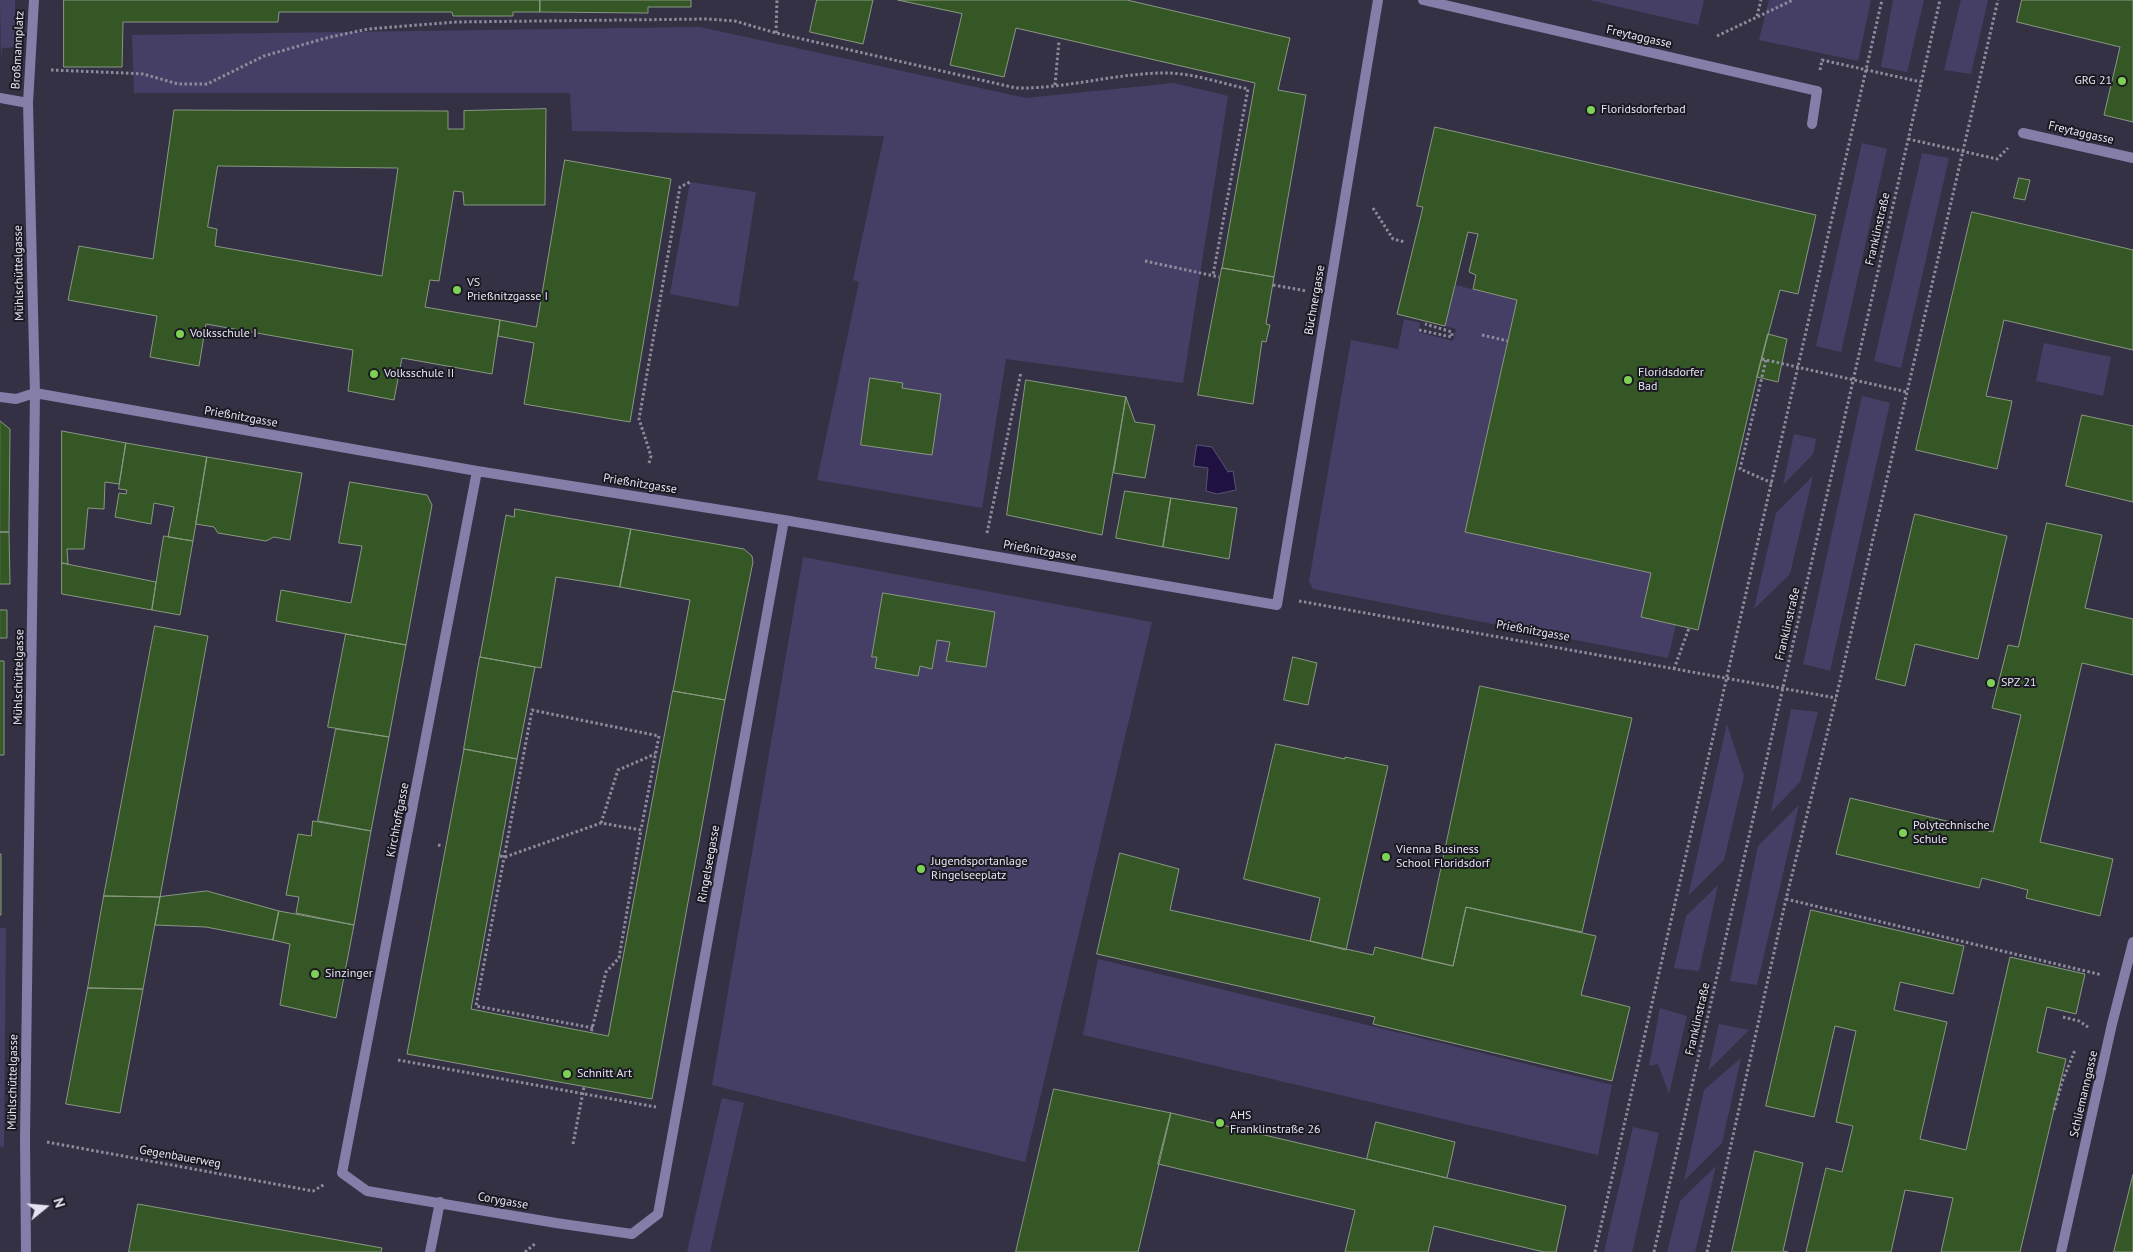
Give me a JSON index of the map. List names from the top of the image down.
{
  "streets": {
    "street": [
      "Freytaggasse",
      "Broßmannplatz",
      "Mühlschüttelgasse",
      "Büchnergasse",
      "Prießnitzgasse",
      "Kirchhoffgasse",
      "Ringelseegasse",
      "Schliemanngasse",
      "Corygasse"
    ],
    "path": ["Franklinstraße", "Gegenbauerweg"]
  },
  "crossings": [
    ["Broßmannplatz", "Mühlschüttelgasse"],
    ["Franklinstraße", "Prießnitzgasse"],
    ["Mühlschüttelgasse", "Prießnitzgasse"],
    ["Mühlschüttelgasse", "Gegenbauerweg"],
    ["Büchnergasse", "Prießnitzgasse"],
    ["Prießnitzgasse", "Kirchhoffgasse"],
    ["Prießnitzgasse", "Ringelseegasse"],
    ["Kirchhoffgasse", "Gegenbauerweg"],
    ["Kirchhoffgasse", "Corygasse"],
    ["Ringelseegasse", "Corygasse"],
    ["Gegenbauerweg", "Corygasse"]
  ],
  "places": [
    "GRG 21",
    "Floridsdorferbad",
    "VS Prießnitzgasse I",
    "Volksschule I",
    "Volksschule II",
    "Floridsdorfer Bad",
    "SPZ 21",
    "Polytechnische Schule",
    "Vienna Business School Floridsdorf",
    "Jugendsportanlage Ringelseeplatz",
    "Sinzinger",
    "Schnitt Art",
    "AHS Franklinstraße 26"
  ],
  "north": "right"
}
